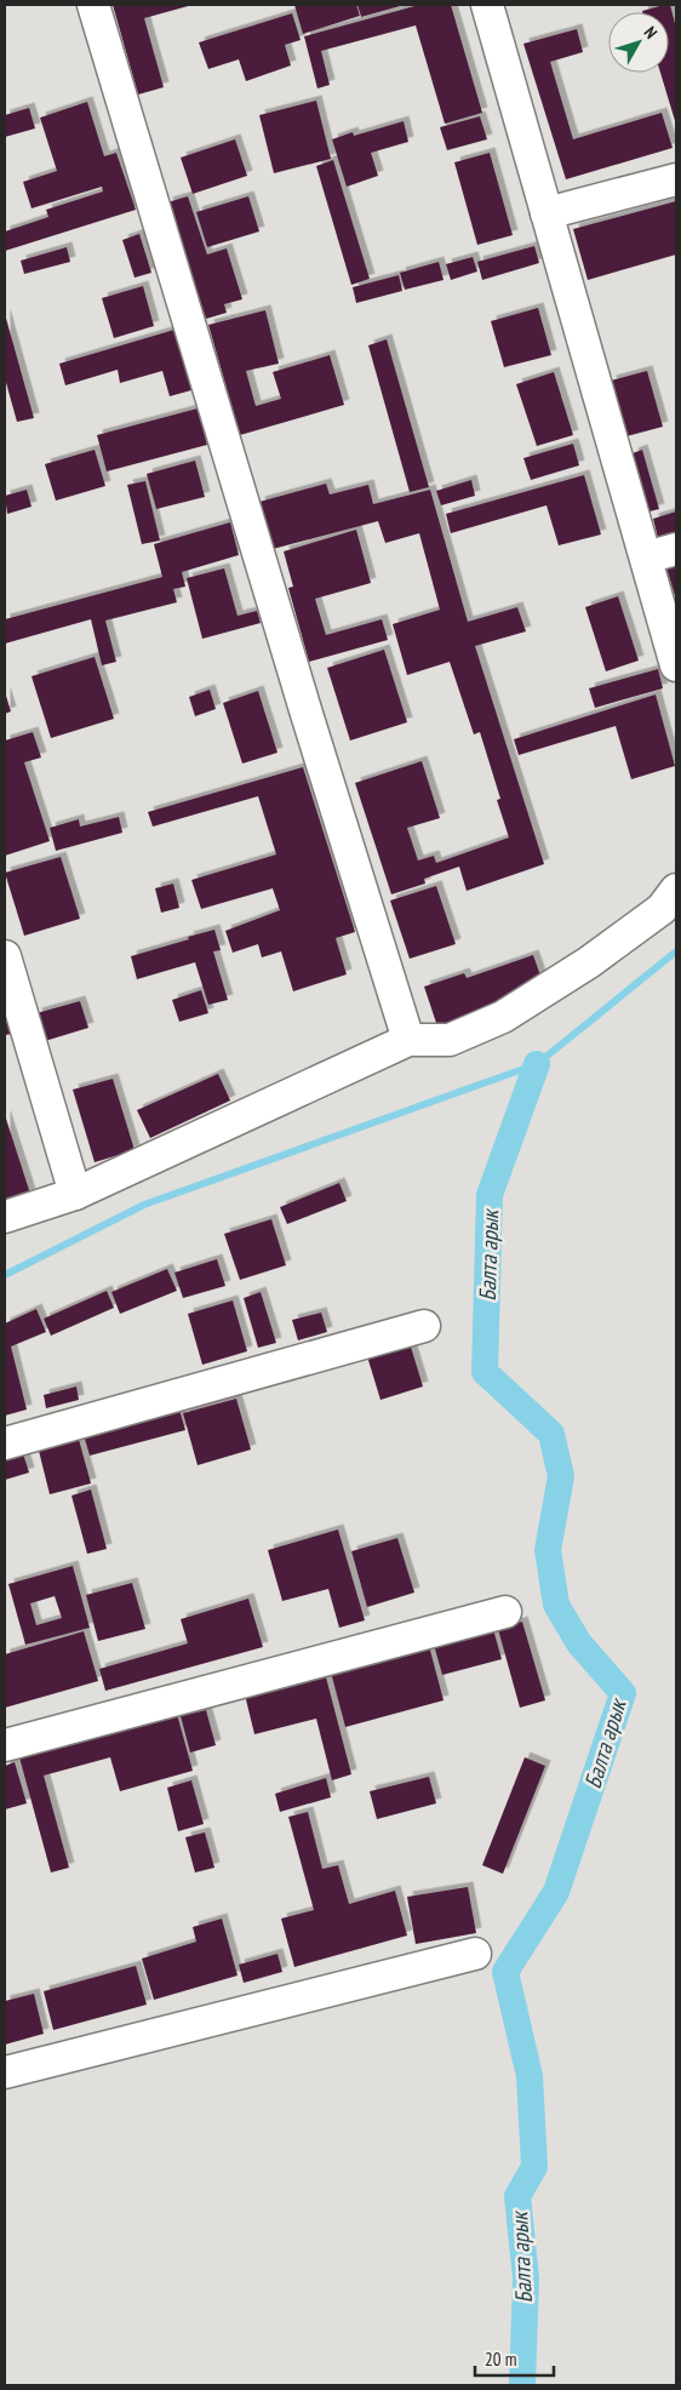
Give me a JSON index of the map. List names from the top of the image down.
{
  "water": ["Балта арык"],
  "scale_bar": "20 m",
  "north": "top right"
}
